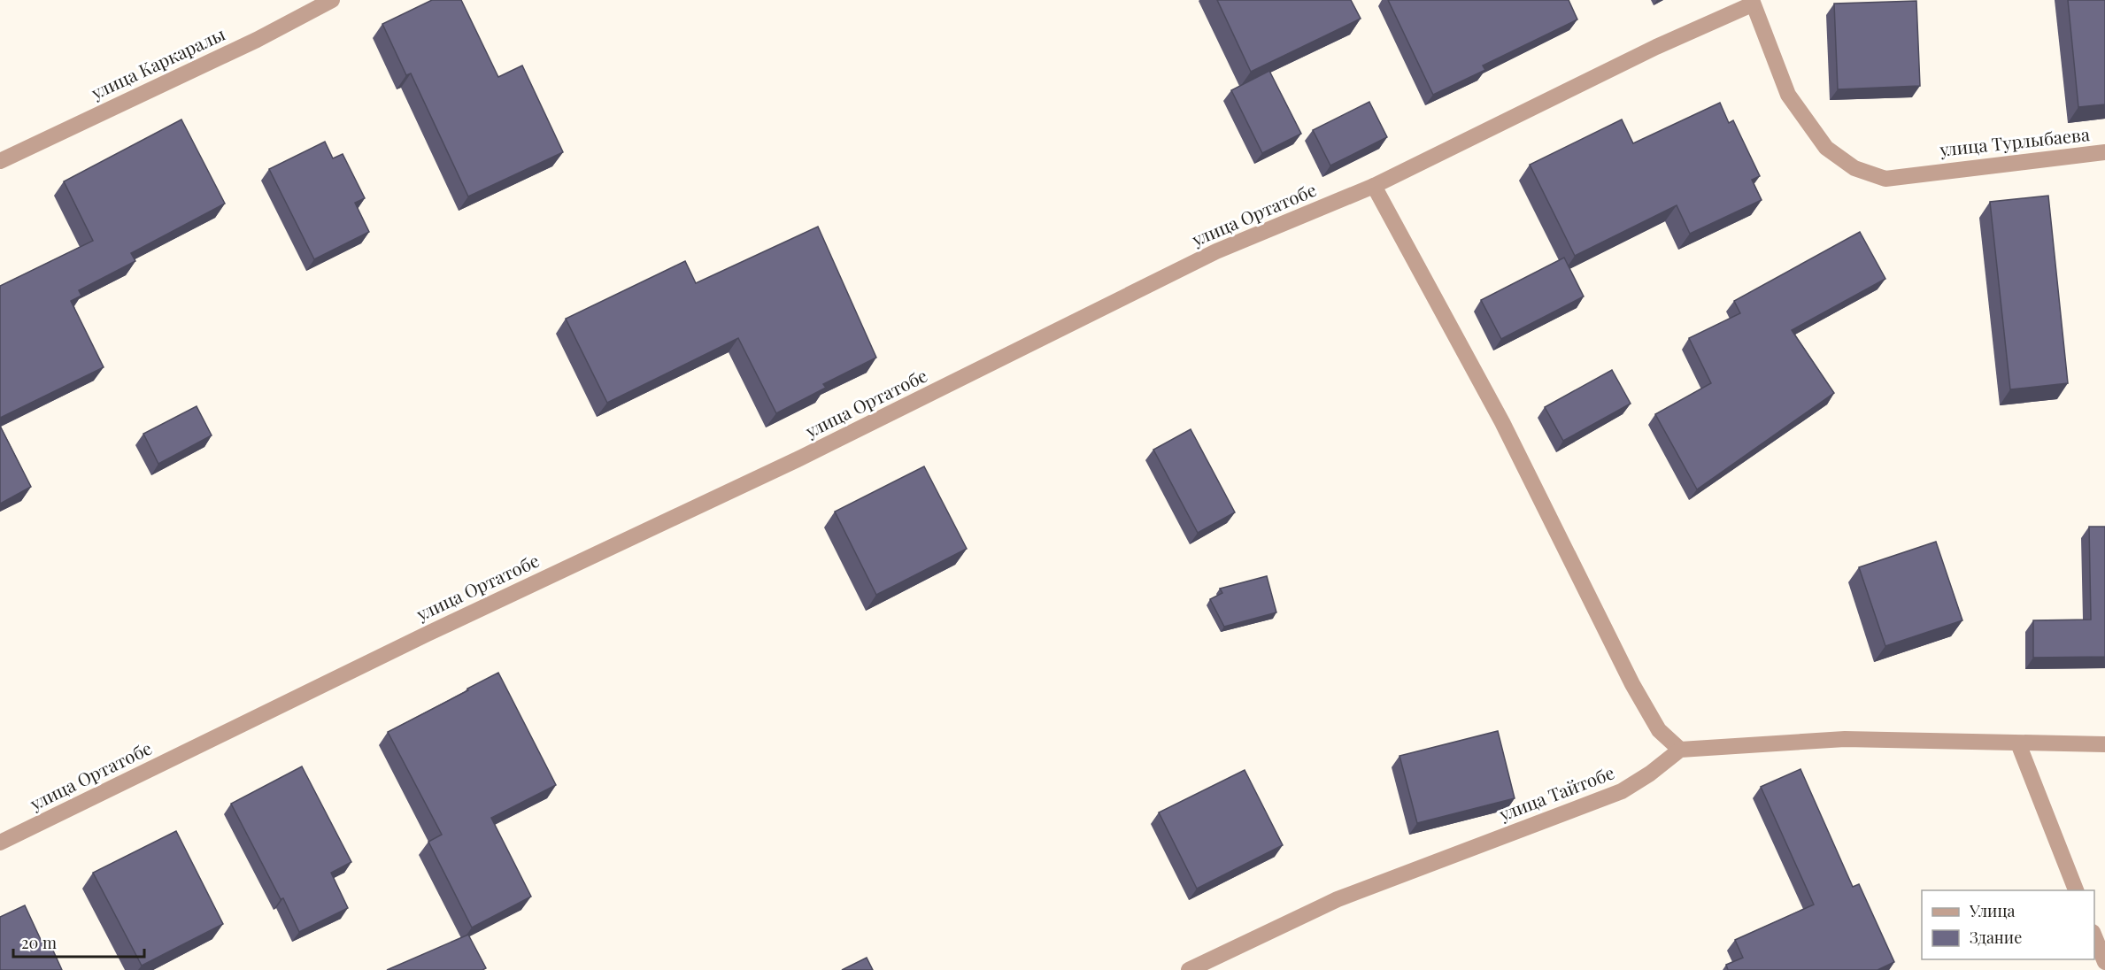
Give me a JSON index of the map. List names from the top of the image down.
{
  "streets": {
    "street": [
      "улица Каркаралы",
      "улица Турлыбаева",
      "улица Ортатобе",
      "улица Тайтобе"
    ]
  },
  "crossings": [
    ["улица Турлыбаева", "улица Ортатобе"]
  ],
  "legend": ["Улица", "Здание"],
  "scale_bar": "20 m"
}
